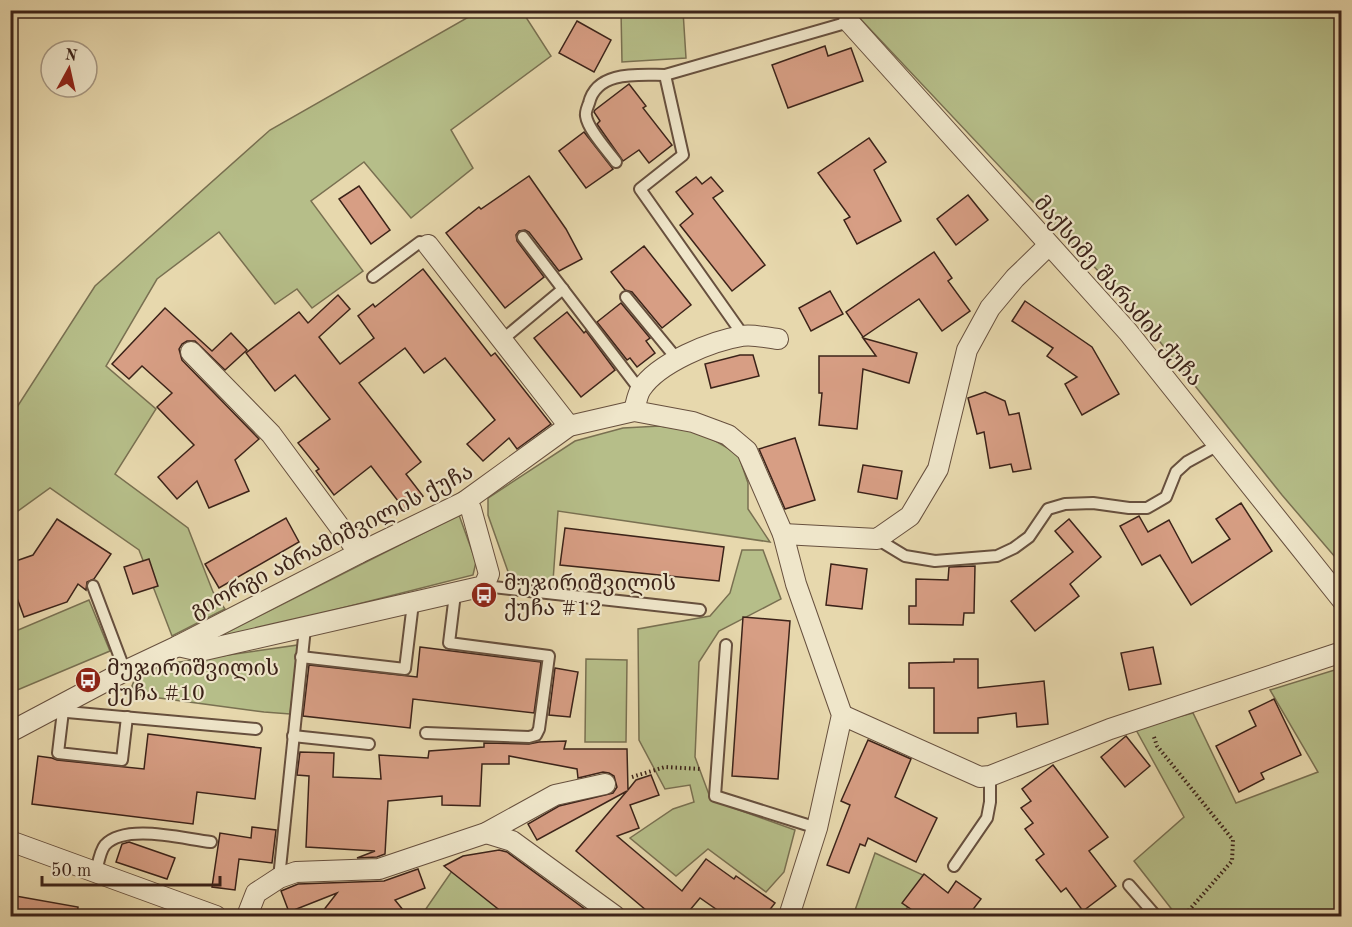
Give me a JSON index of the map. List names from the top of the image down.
{
  "streets": {
    "street": ["მაქსიმე შარაძის ქუჩა", "გიორგი აბრამიშვილის ქუჩა"]
  },
  "places": {
    "bus stop": ["მუჯირიშვილის ქუჩა #12", "მუჯირიშვილის ქუჩა #10"]
  },
  "scale_bar": "50 m",
  "north": "top"
}
